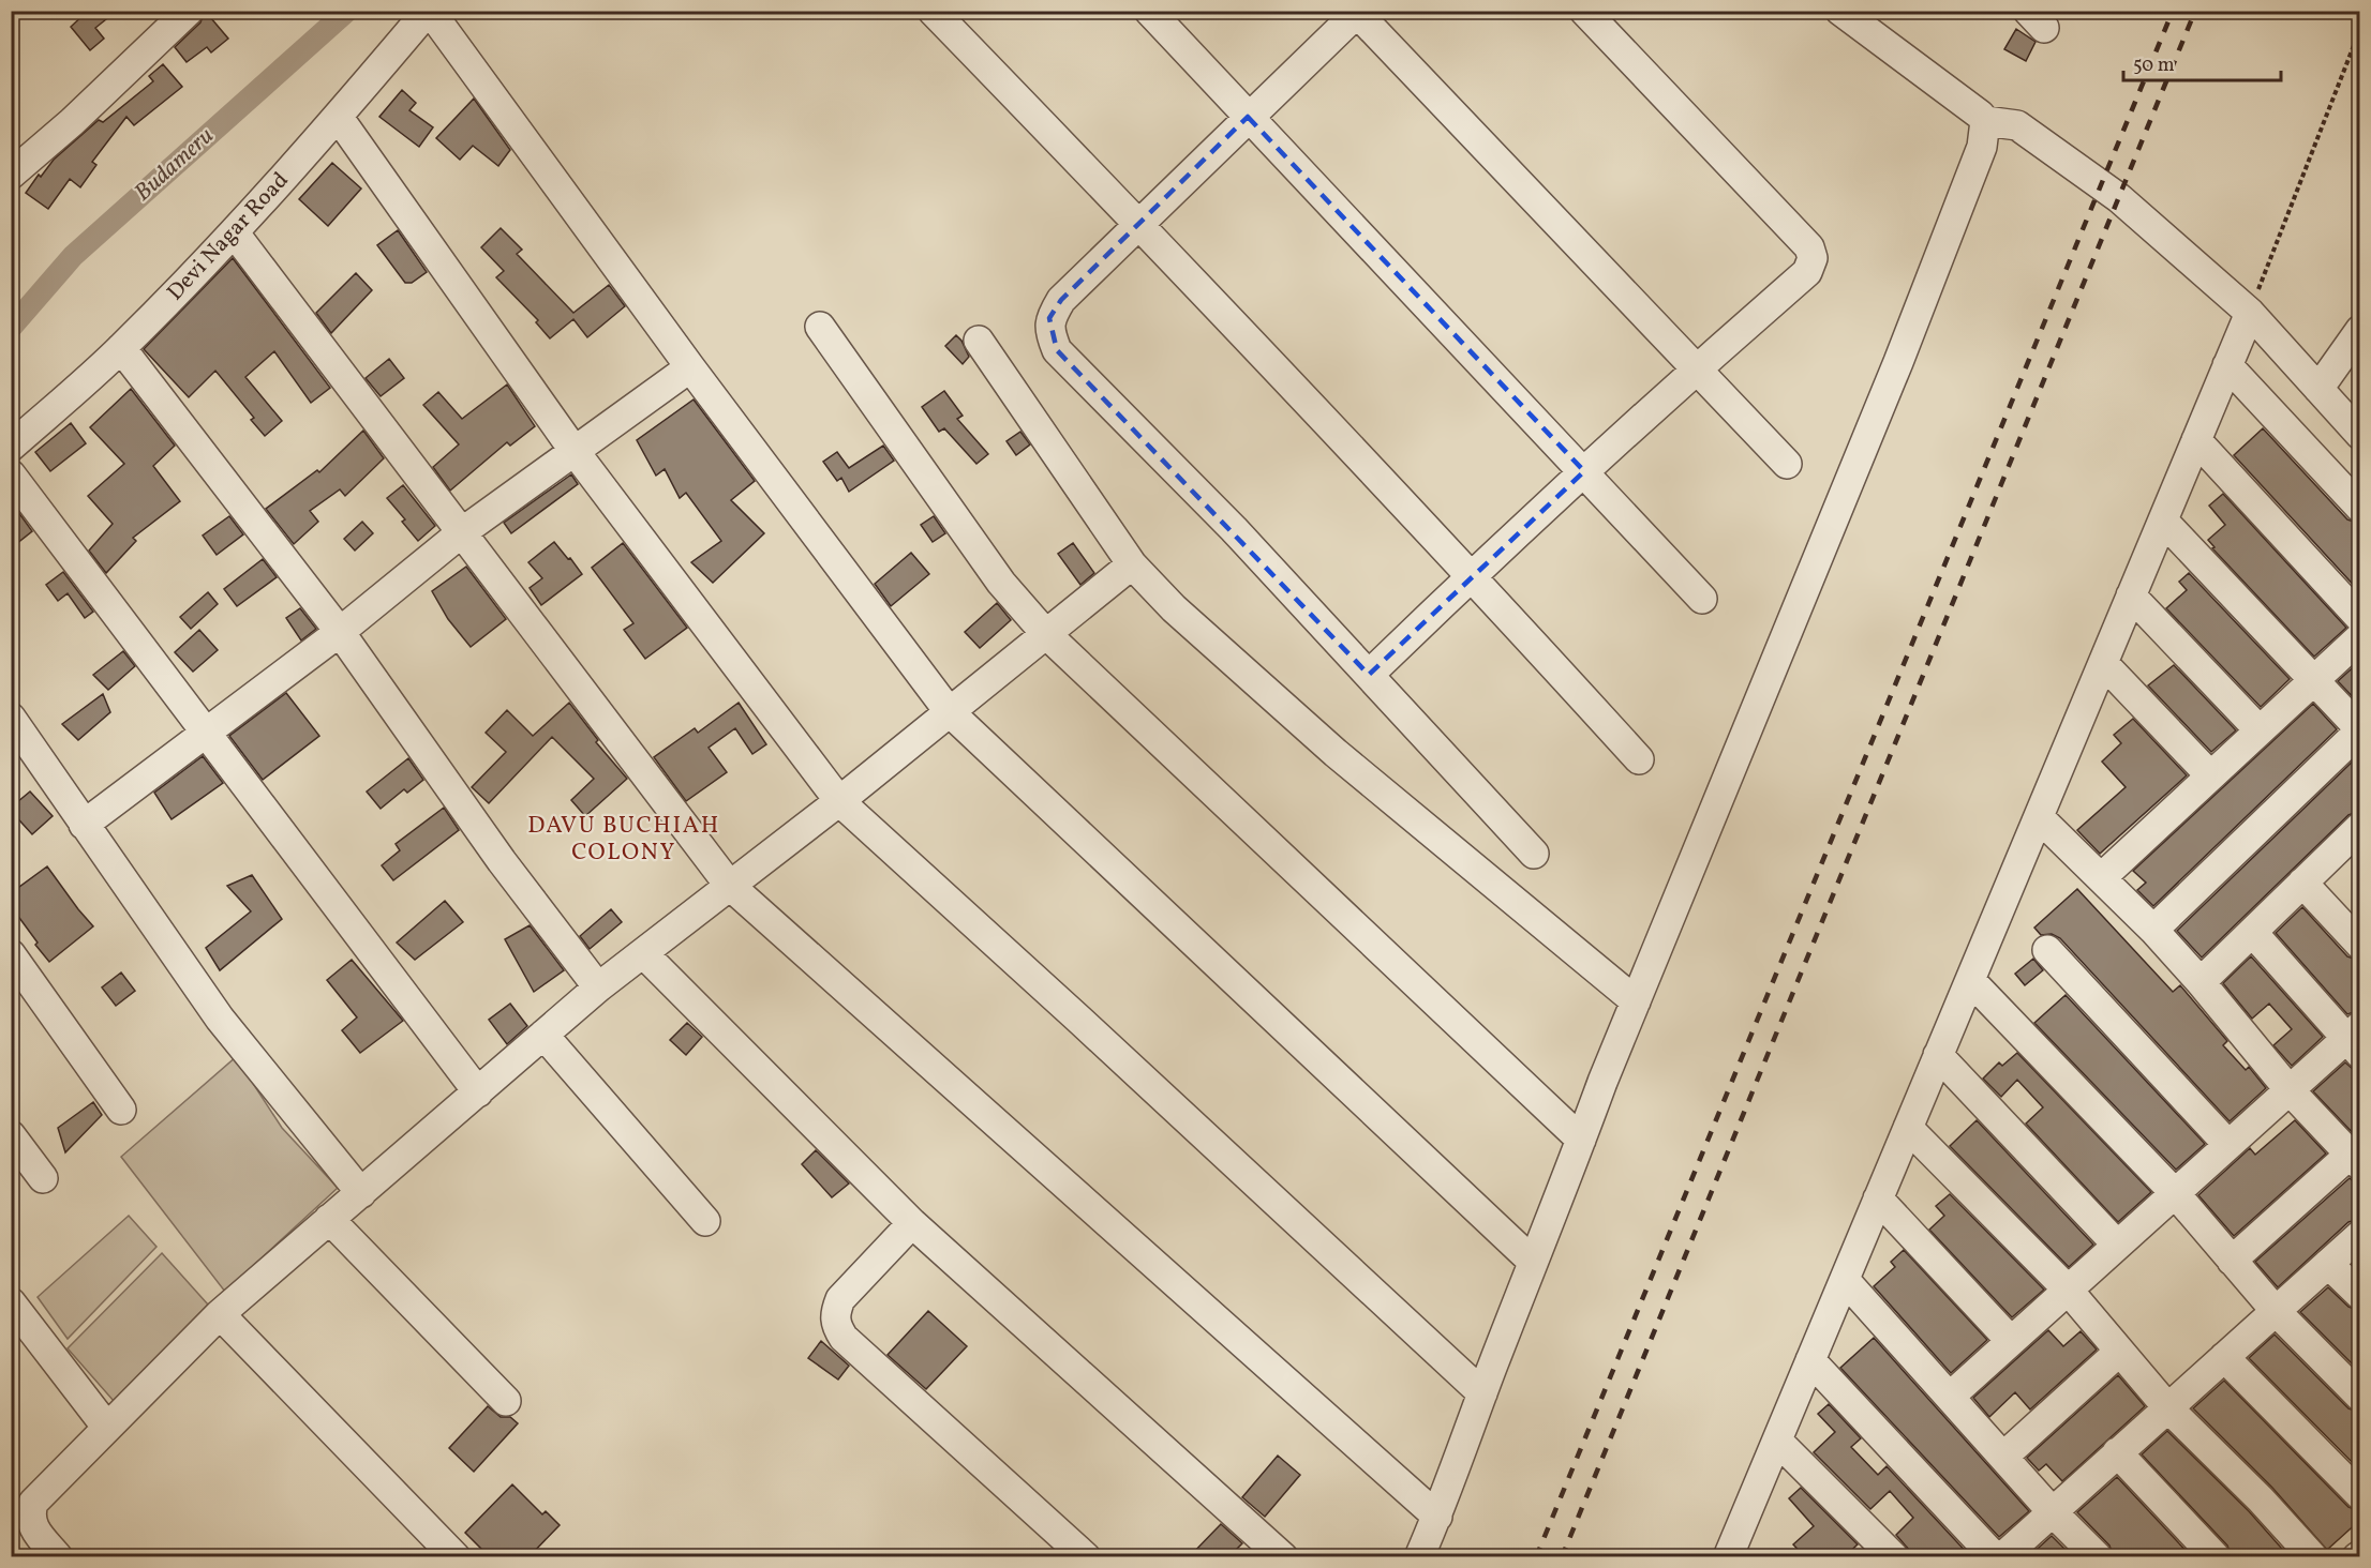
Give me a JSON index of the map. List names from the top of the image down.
{
  "streets": {
    "street": ["Devi Nagar Road"]
  },
  "districts": ["DAVU BUCHIAH COLONY"],
  "water": ["Budameru"],
  "scale_bar": "50 m"
}
